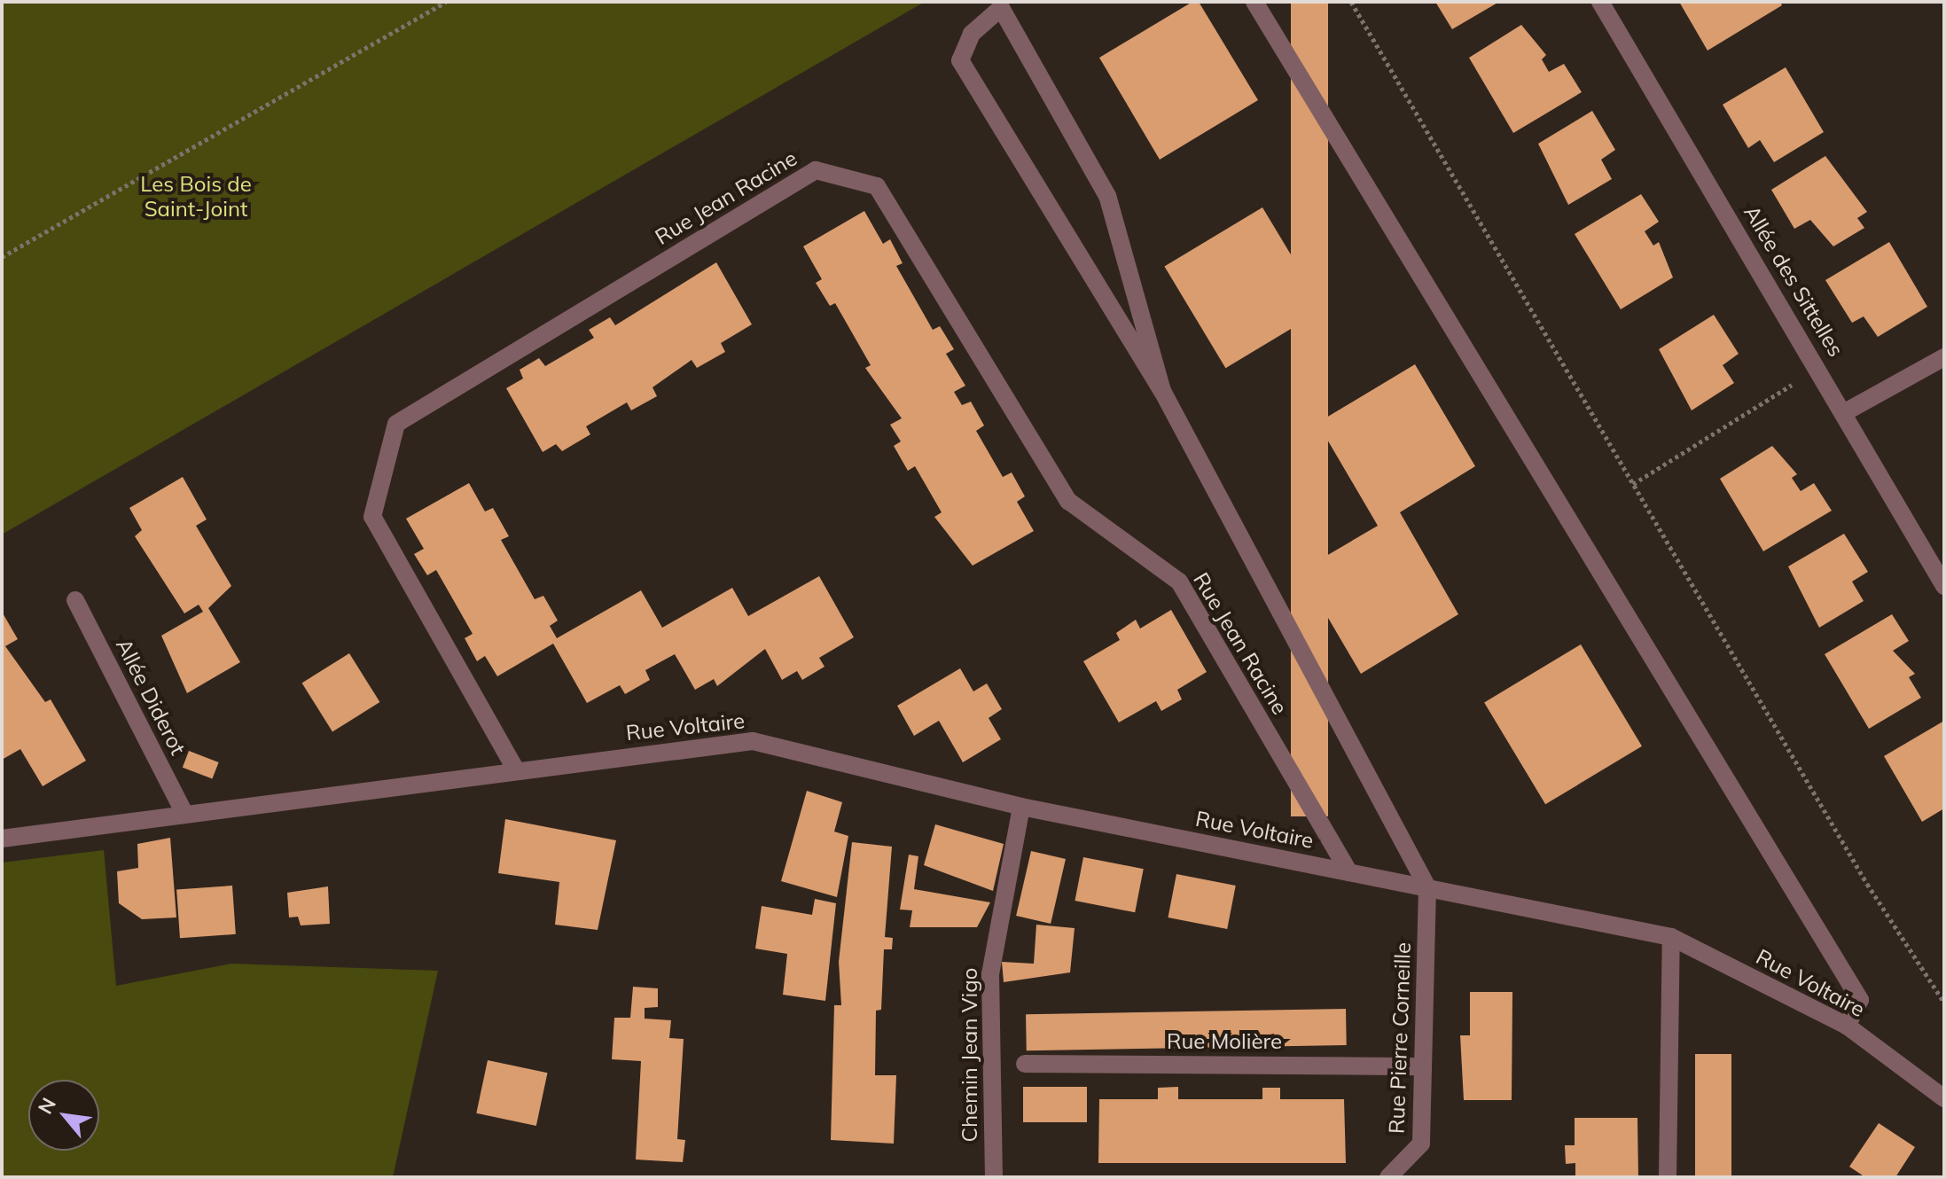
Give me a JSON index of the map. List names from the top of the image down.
{
  "streets": {
    "street": [
      "Rue Jean Racine",
      "Allée des Sittelles",
      "Allée Diderot",
      "Rue Voltaire",
      "Rue Pierre Corneille",
      "Rue Molière",
      "Chemin Jean Vigo"
    ]
  },
  "crossings": [
    ["Rue Jean Racine", "Rue Voltaire"],
    ["Allée Diderot", "Rue Voltaire"],
    ["Rue Voltaire", "Rue Pierre Corneille"],
    ["Rue Voltaire", "Chemin Jean Vigo"],
    ["Rue Pierre Corneille", "Rue Molière"]
  ],
  "parks": ["Les Bois de Saint-Joint"],
  "north": "top left"
}
